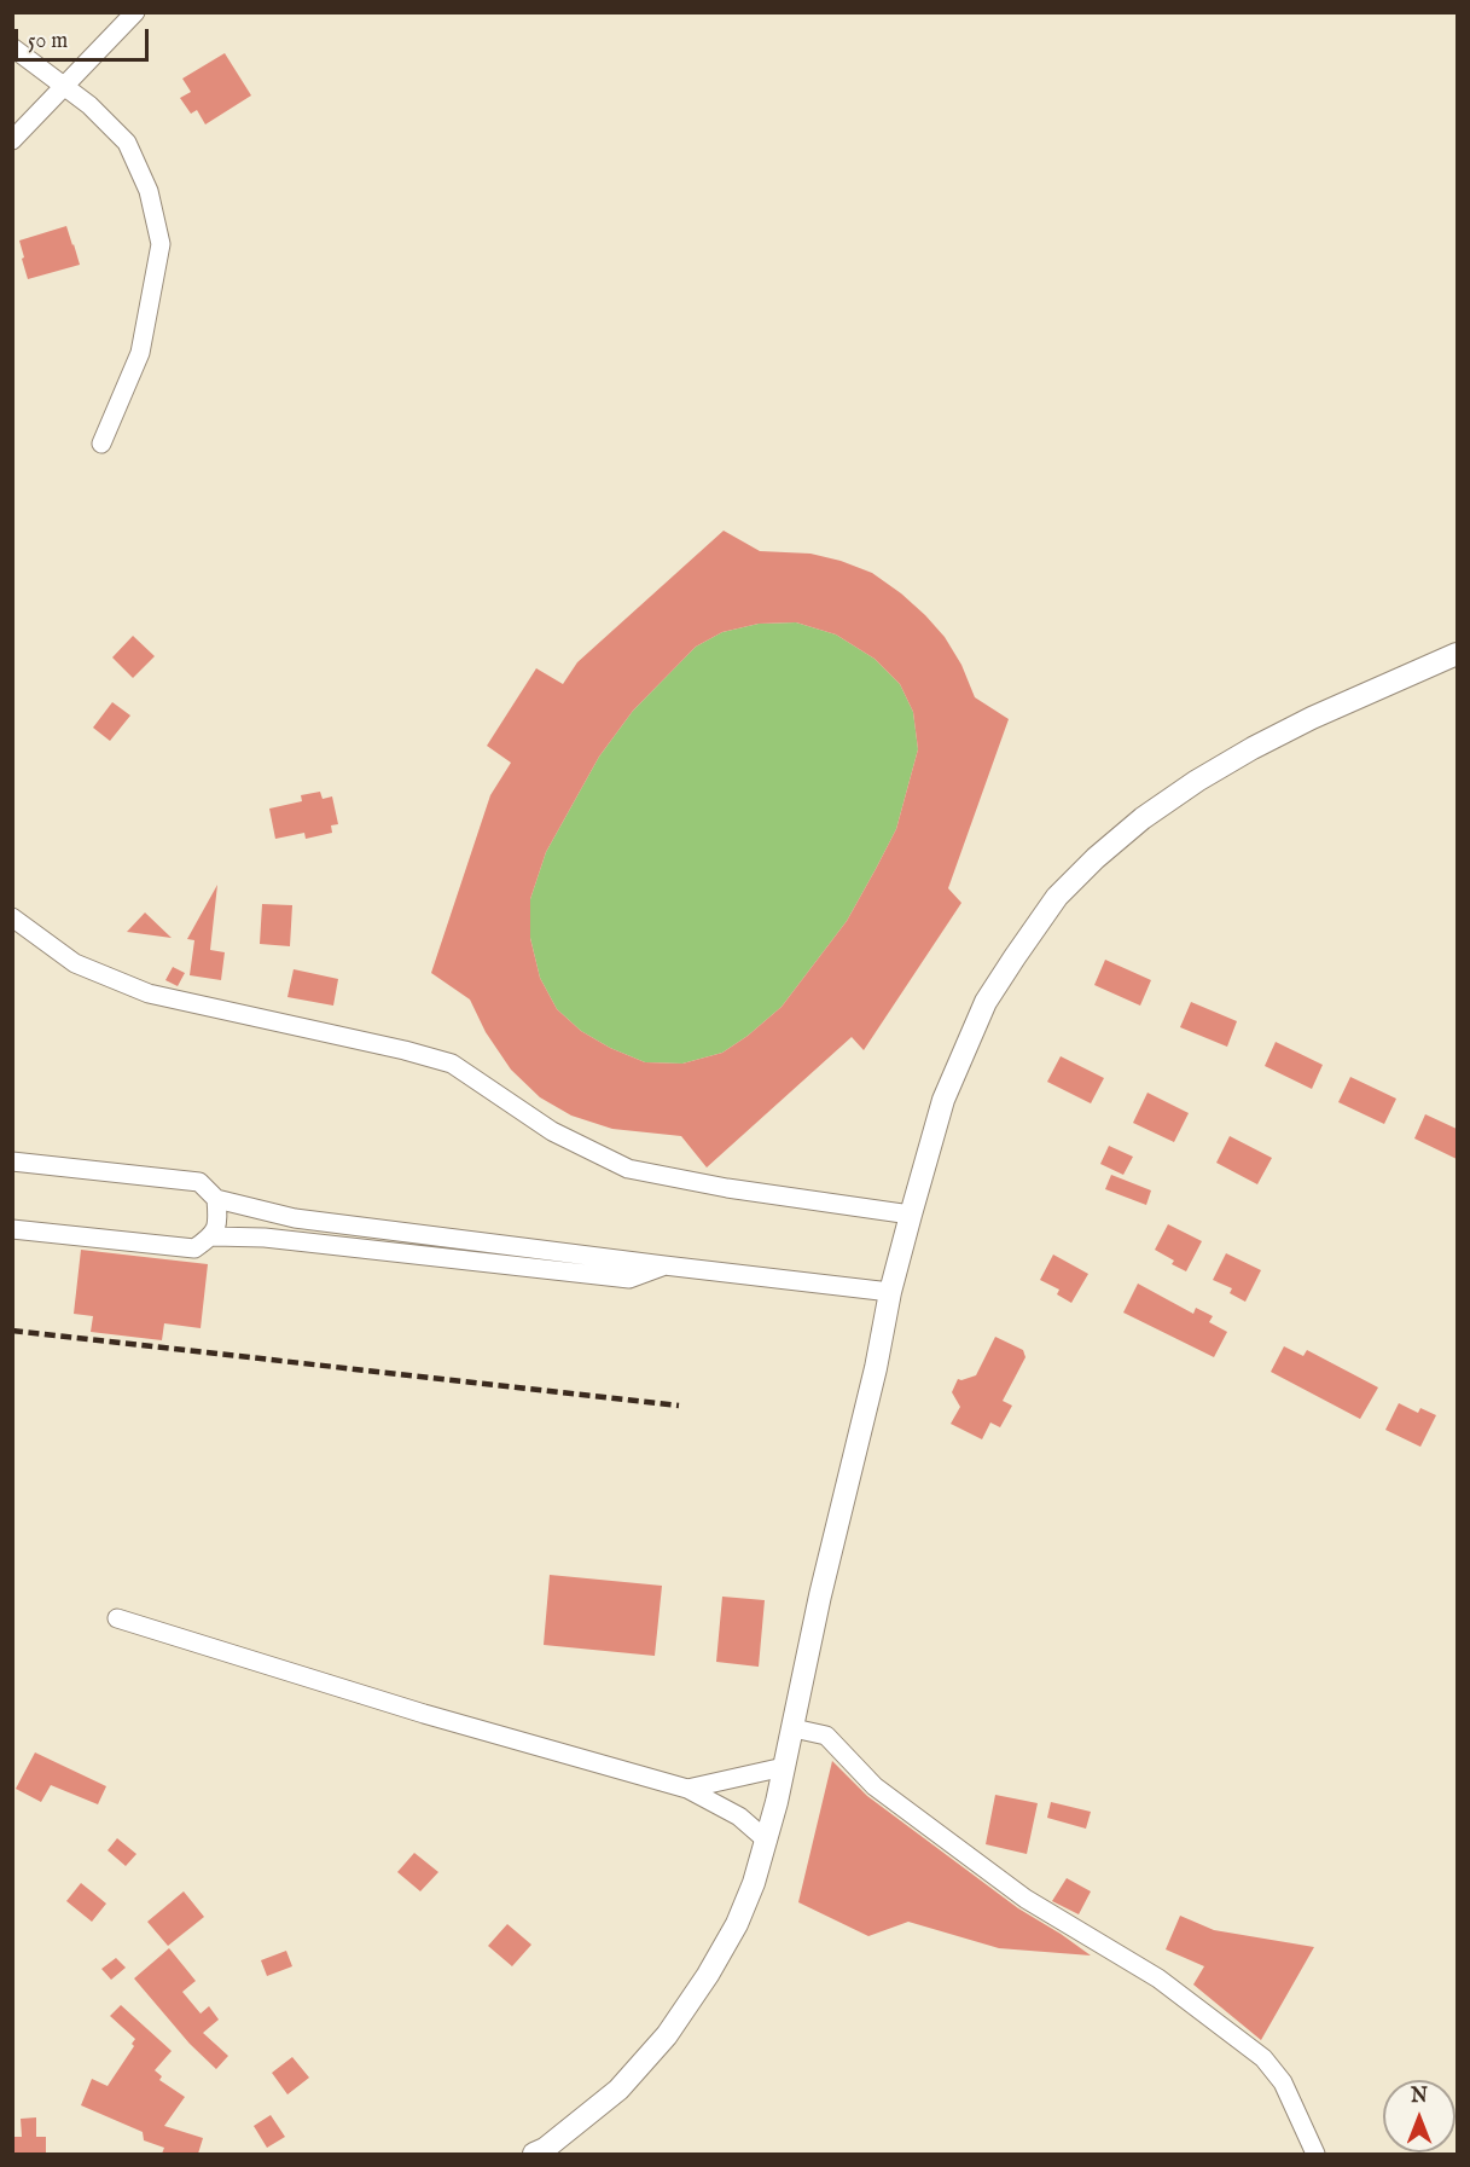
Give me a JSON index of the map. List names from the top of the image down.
{
  "scale_bar": "50 m",
  "north": "top"
}
